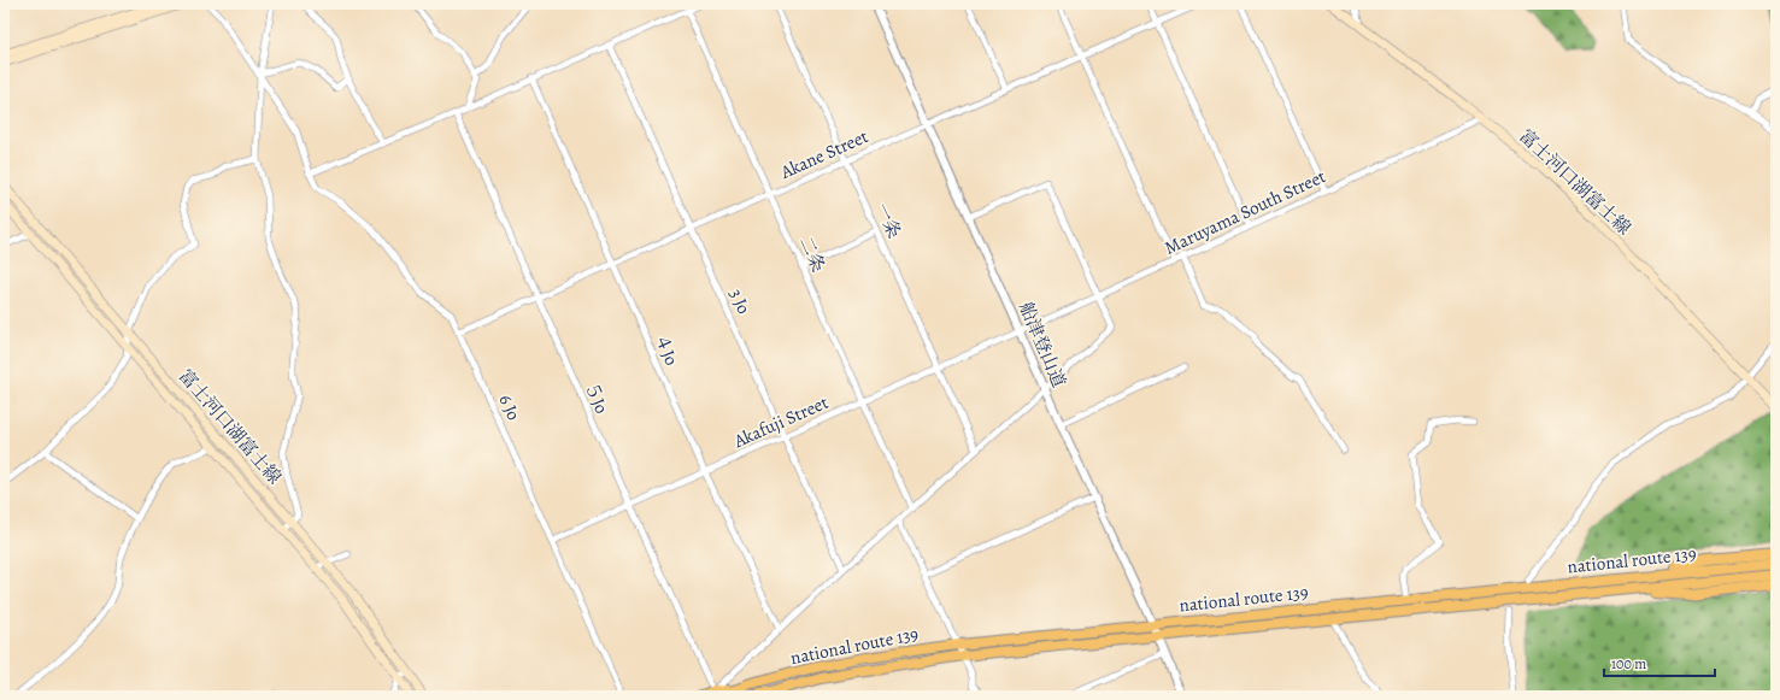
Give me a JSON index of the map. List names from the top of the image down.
{
  "streets": {
    "highway": ["national route 139"],
    "main road": ["富士河口湖富士線"],
    "street": [
      "Akane Street",
      "Maruyama South Street",
      "一条",
      "二条",
      "3 Jo",
      "船津登山道",
      "４Jo",
      "５Jo",
      "6 Jo",
      "Akafuji Street"
    ]
  },
  "crossings": [
    ["Akane Street", "一条"],
    ["Akane Street", "二条"],
    ["Akane Street", "3 Jo"],
    ["Akane Street", "船津登山道"],
    ["Akane Street", "４Jo"],
    ["Akane Street", "５Jo"],
    ["Akane Street", "6 Jo"],
    ["富士河口湖富士線", "Maruyama South Street"],
    ["Maruyama South Street", "船津登山道"],
    ["Maruyama South Street", "Akafuji Street"],
    ["一条", "Akafuji Street"],
    ["二条", "Akafuji Street"],
    ["3 Jo", "Akafuji Street"],
    ["船津登山道", "Akafuji Street"],
    ["船津登山道", "national route 139"],
    ["４Jo", "Akafuji Street"],
    ["５Jo", "Akafuji Street"],
    ["５Jo", "national route 139"],
    ["6 Jo", "Akafuji Street"]
  ],
  "scale_bar": "100 m"
}
